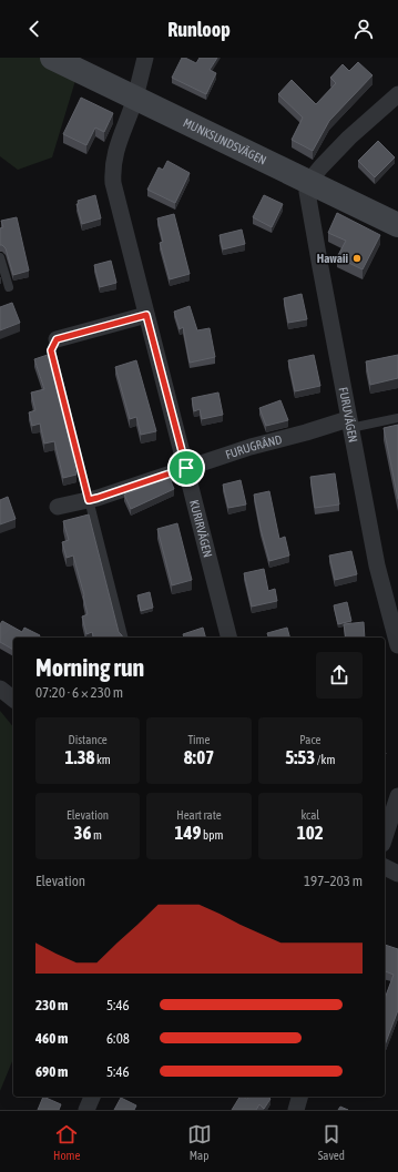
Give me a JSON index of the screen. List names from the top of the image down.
{
  "streets": {
    "street": [
      "MUNKSUNDSVÄGEN",
      "FURUVÄGEN",
      "FURUGRÄND",
      "KURIRVÄGEN"
    ]
  },
  "crossings": [
    ["MUNKSUNDSVÄGEN", "FURUVÄGEN"],
    ["MUNKSUNDSVÄGEN", "KURIRVÄGEN"],
    ["FURUVÄGEN", "FURUGRÄND"],
    ["FURUGRÄND", "KURIRVÄGEN"]
  ],
  "places": ["Hawaii"],
  "page": {
    "header": "Runloop",
    "heading": ["Morning run", "07:20 · 6 × 230 m"],
    "stats": [
      ["Distance", "1.38 km"],
      ["Time", "8:07"],
      ["Pace", "5:53 /km"],
      ["Elevation", "36 m"],
      ["Heart rate", "149 bpm"],
      ["kcal", "102"]
    ],
    "chart": ["Elevation", "197–203 m"],
    "list": [
      {
        "name": "230 m",
        "note": "5:46"
      },
      {
        "name": "460 m",
        "note": "6:08"
      },
      {
        "name": "690 m",
        "note": "5:46"
      }
    ],
    "tabs": ["Home", "Map", "Saved"]
  }
}
